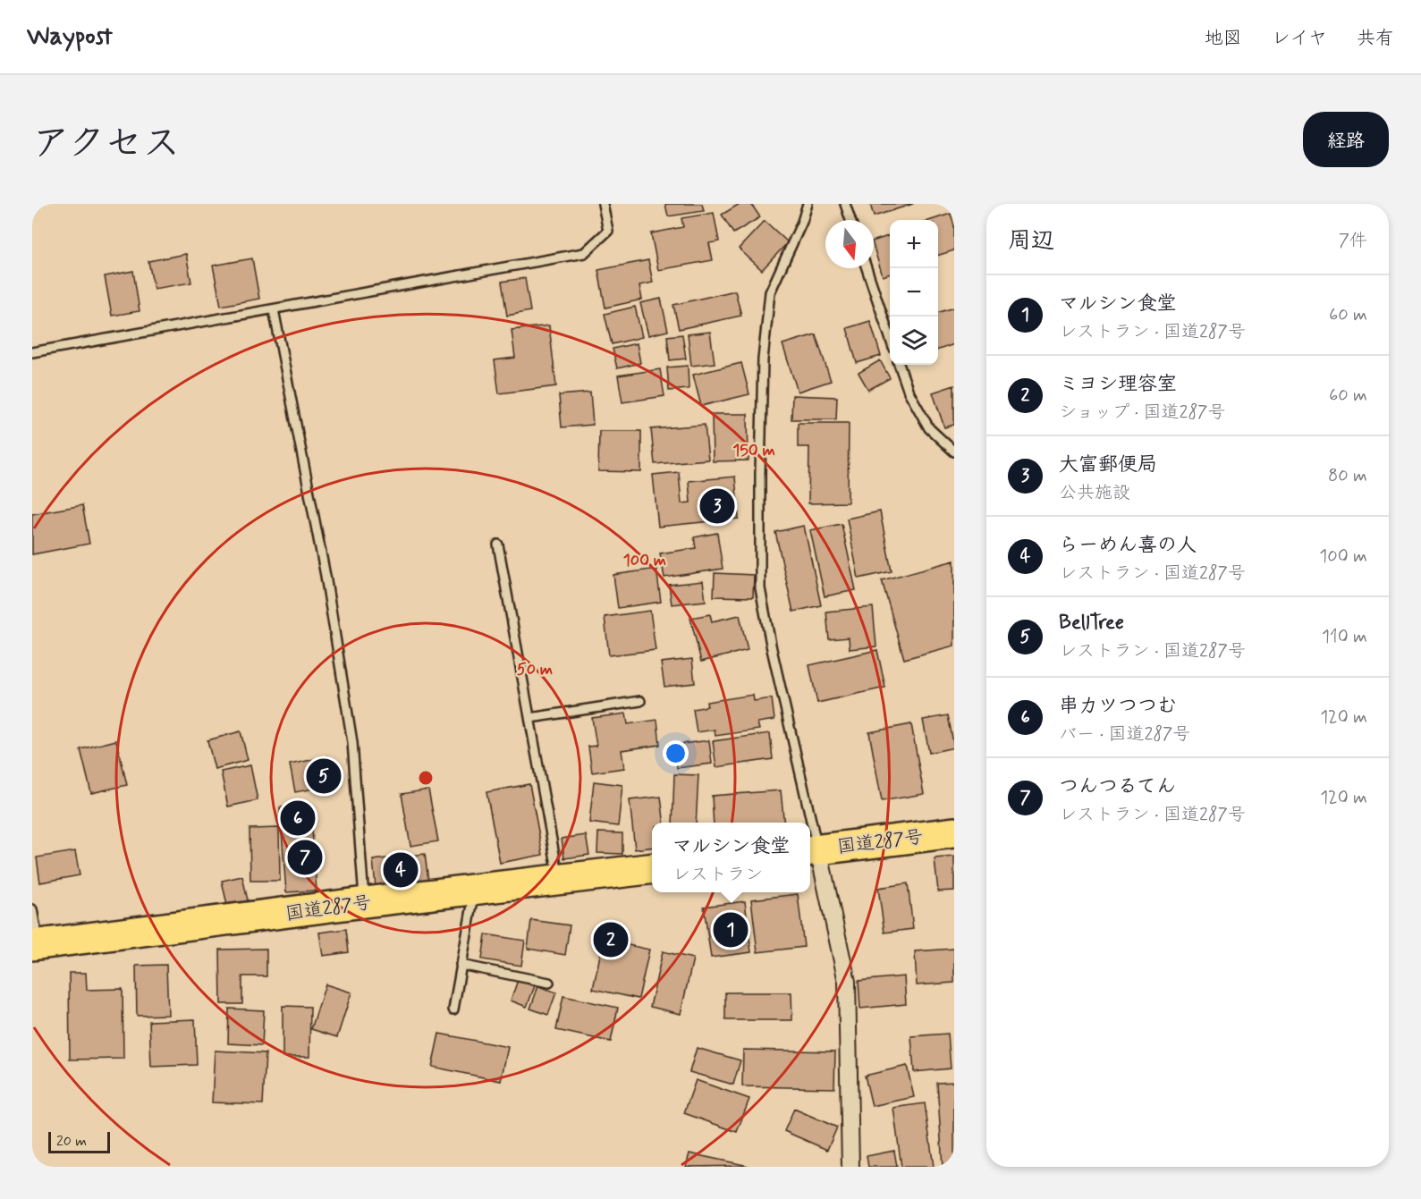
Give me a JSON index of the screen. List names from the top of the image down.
{
  "streets": {
    "highway": ["国道287号"]
  },
  "scale_bar": "20 m",
  "north": "bottom",
  "page": {
    "header": "Waypost",
    "nav": ["地図", "レイヤ", "共有"],
    "title": "アクセス",
    "buttons": "経路",
    "heading": ["周辺", "7件"],
    "map_buttons": ["+", "−"],
    "list": [
      {
        "mark": "1",
        "name": "マルシン食堂",
        "note": "レストラン · 国道287号",
        "value": "60 m"
      },
      {
        "mark": "2",
        "name": "ミヨシ理容室",
        "note": "ショップ · 国道287号",
        "value": "60 m"
      },
      {
        "mark": "3",
        "name": "大富郵便局",
        "note": "公共施設",
        "value": "80 m"
      },
      {
        "mark": "4",
        "name": "らーめん喜の人",
        "note": "レストラン · 国道287号",
        "value": "100 m"
      },
      {
        "mark": "5",
        "name": "BellTree",
        "note": "レストラン · 国道287号",
        "value": "110 m"
      },
      {
        "mark": "6",
        "name": "串カツつつむ",
        "note": "バー · 国道287号",
        "value": "120 m"
      },
      {
        "mark": "7",
        "name": "つんつるてん",
        "note": "レストラン · 国道287号",
        "value": "120 m"
      }
    ],
    "pins": [
      "3",
      "5",
      "6",
      "7",
      "4",
      "1",
      "2"
    ],
    "popup": ["マルシン食堂", "レストラン"],
    "scale": "20 m"
  },
  "rings": ["150 m", "100 m", "50 m"]
}
